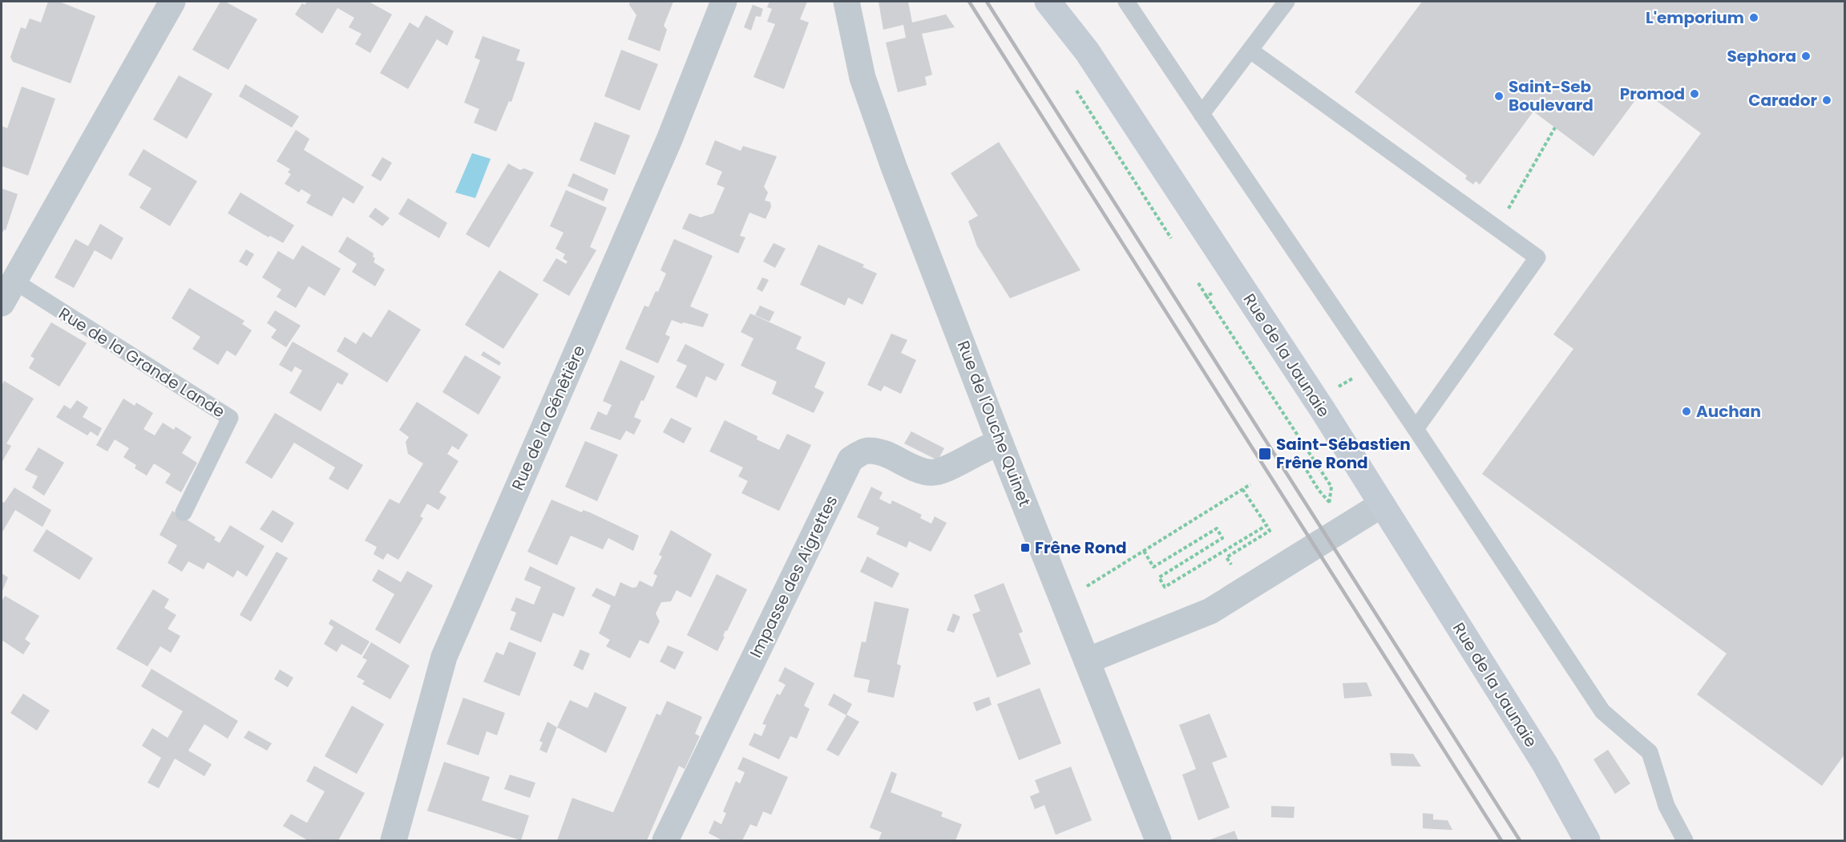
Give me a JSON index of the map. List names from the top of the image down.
{
  "streets": {
    "main road": ["Rue de la Jaunaie"],
    "street": ["Rue de la Génêtière", "Rue de l'Ouche Quinet", "Impasse des Aigrettes"],
    "lane": ["Rue de la Grande Lande"]
  },
  "crossings": [
    ["Rue de l'Ouche Quinet", "Impasse des Aigrettes"]
  ],
  "places": {
    "other": [
      "L'emporium",
      "Sephora",
      "Promod",
      "Saint-Seb Boulevard",
      "Carador",
      "Auchan"
    ],
    "transit": ["Saint-Sébastien Frêne Rond", "Frêne Rond"]
  }
}
